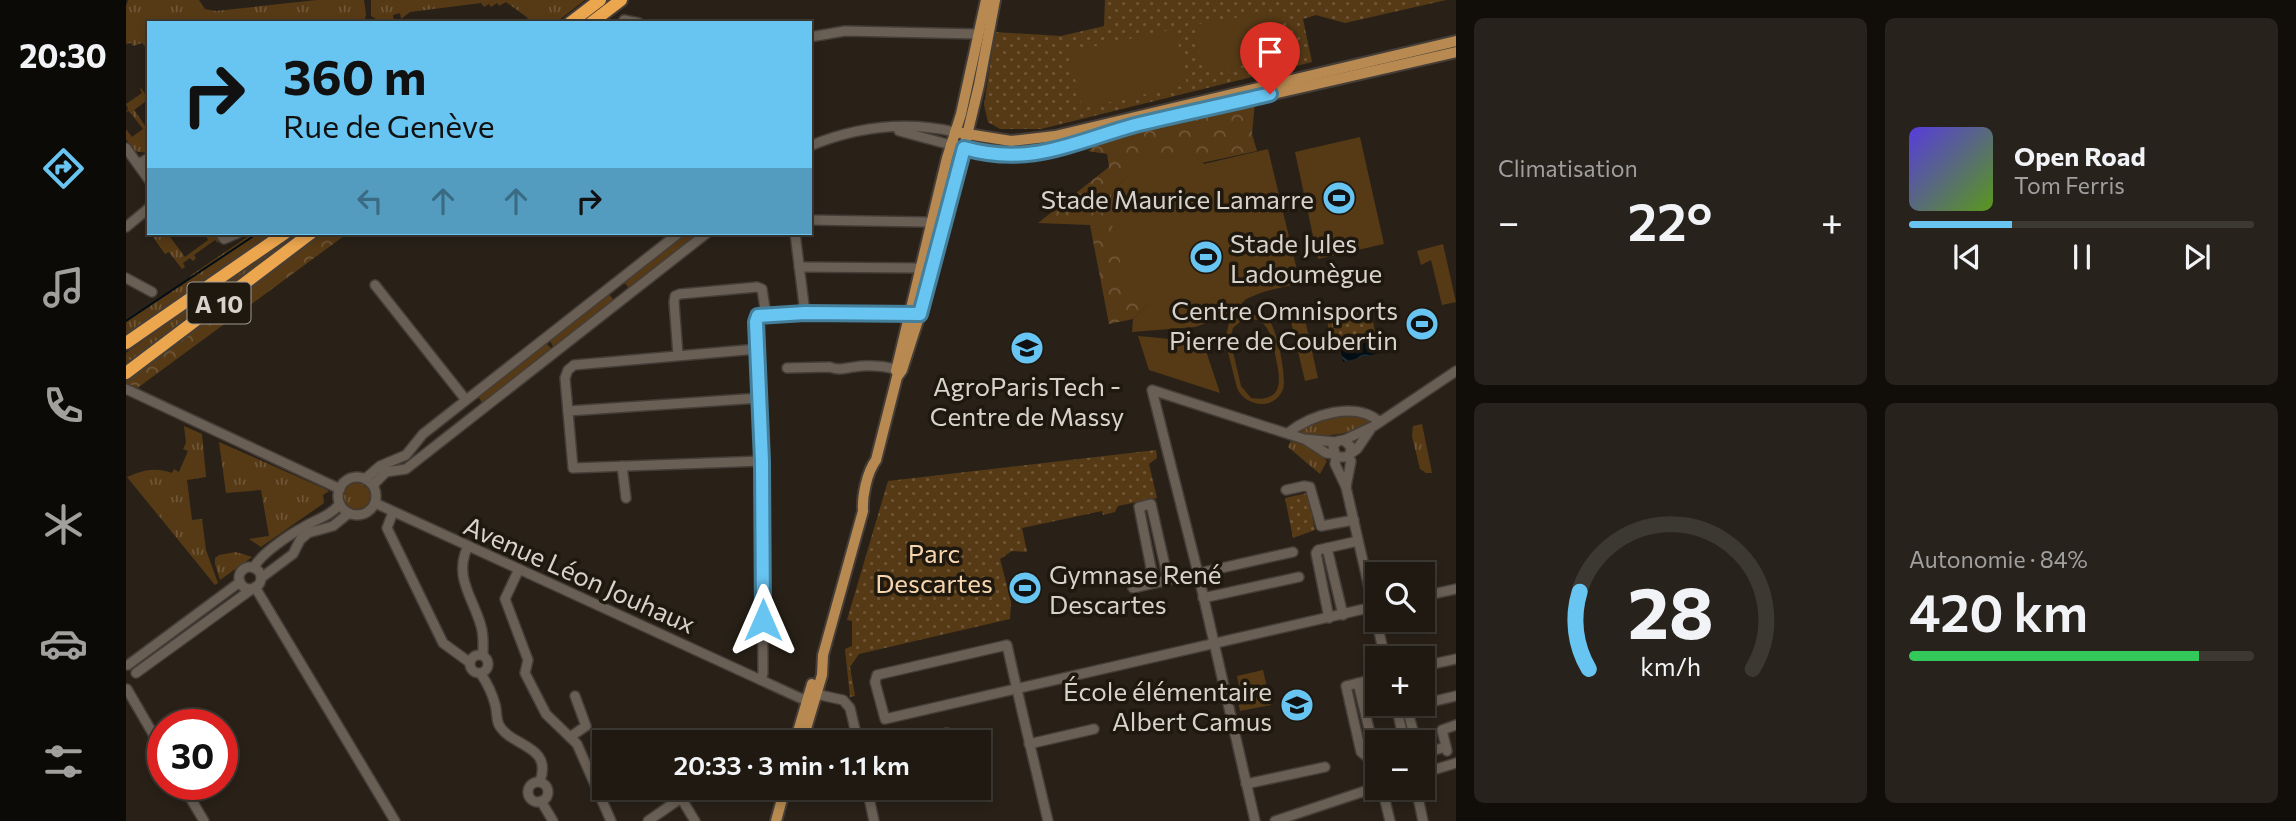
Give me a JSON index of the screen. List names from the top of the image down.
{
  "streets": {
    "highway": ["A 10"],
    "street": ["Avenue Léon Jouhaux"]
  },
  "parks": ["Parc Descartes"],
  "places": {
    "sports": [
      "Stade Maurice Lamarre",
      "Stade Jules Ladoumègue",
      "Centre Omnisports Pierre de Coubertin",
      "Gymnase René Descartes"
    ],
    "school or university": ["AgroParisTech - Centre de Massy", "École élémentaire Albert Camus"]
  },
  "page": {
    "tabs": "20:30",
    "tile": [
      "Climatisation",
      ["Autonomie · 84%", "420 km"]
    ],
    "turn": ["360 m", "Rue de Genève"],
    "song": ["Open Road", "Tom Ferris"],
    "heat": ["−", "22°", "+"],
    "map_buttons": ["+", "−"],
    "limit": "30",
    "trip": "20:33 · 3 min · 1.1 km",
    "gauge": ["28", "km/h"]
  }
}
